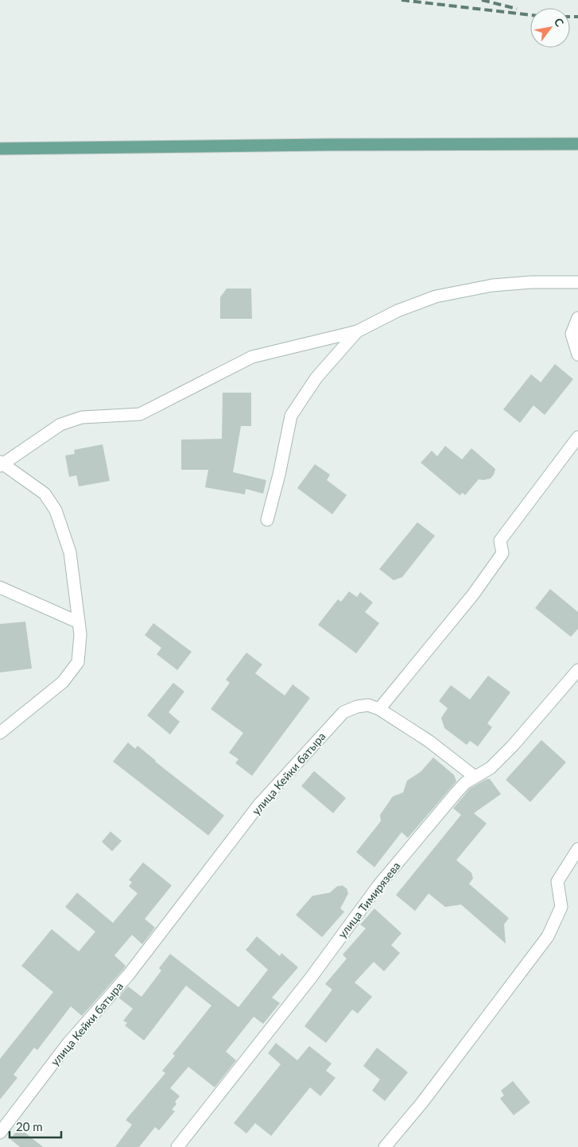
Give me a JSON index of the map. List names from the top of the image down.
{
  "streets": {
    "street": ["улица Кейки батыра", "улица Тимирязева"]
  },
  "scale_bar": "20 m",
  "north": "top right"
}
